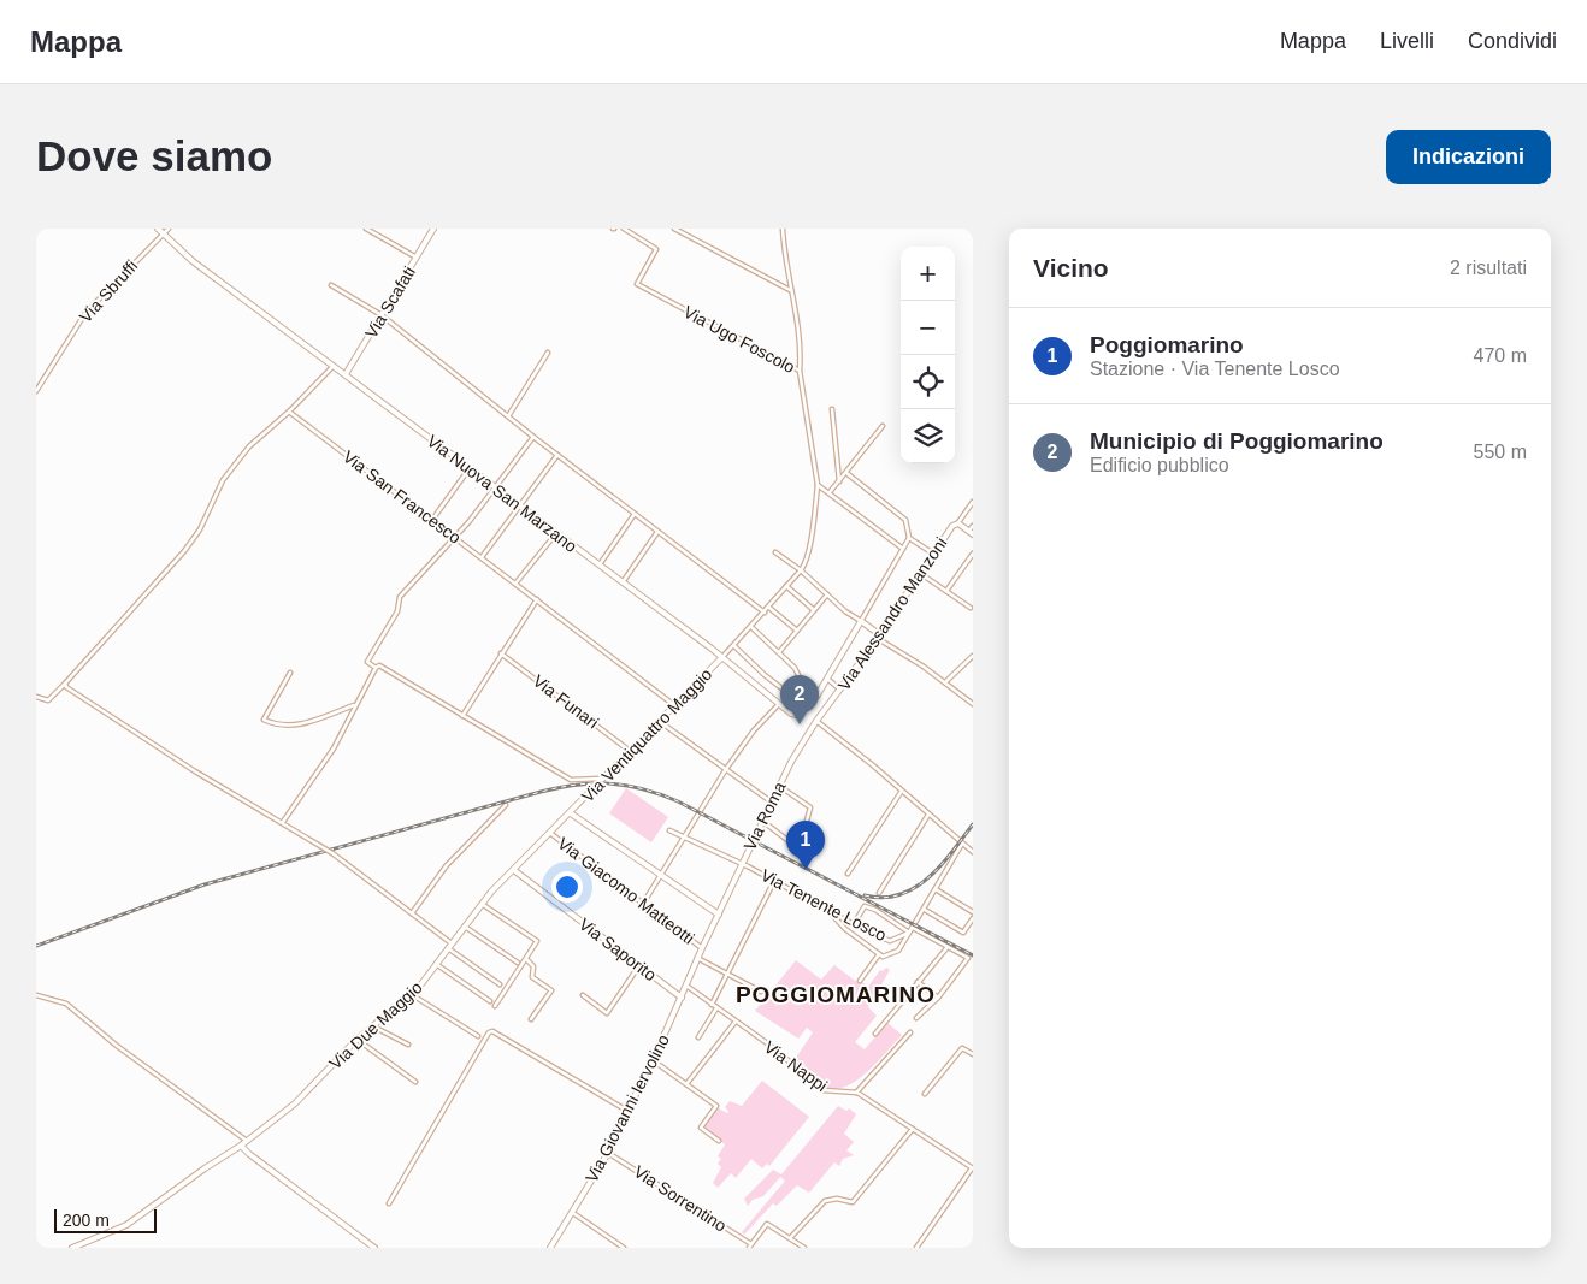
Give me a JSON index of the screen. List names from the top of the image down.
{
  "streets": {
    "main road": [
      "Via Scafati",
      "Via Nuova San Marzano",
      "Via Alessandro Manzoni",
      "Via Ventiquattro Maggio",
      "Via Roma",
      "Via Saporito",
      "Via Due Maggio",
      "Via Giovanni Iervolino"
    ],
    "street": [
      "Via Sbruffi",
      "Via Ugo Foscolo",
      "Via San Francesco",
      "Via Funari",
      "Via Giacomo Matteotti",
      "Via Tenente Losco",
      "Via Nappi",
      "Via Sorrentino"
    ]
  },
  "crossings": [
    ["Via Sbruffi", "Via Nuova San Marzano"],
    ["Via Scafati", "Via Nuova San Marzano"],
    ["Via Nuova San Marzano", "Via Ventiquattro Maggio"],
    ["Via Alessandro Manzoni", "Via Roma"],
    ["Via Funari", "Via Ventiquattro Maggio"],
    ["Via Ventiquattro Maggio", "Via Due Maggio"],
    ["Via Roma", "Via Giacomo Matteotti"],
    ["Via Roma", "Via Tenente Losco"],
    ["Via Roma", "Via Nappi"],
    ["Via Giacomo Matteotti", "Via Due Maggio"],
    ["Via Saporito", "Via Due Maggio"],
    ["Via Saporito", "Via Giovanni Iervolino"],
    ["Via Giovanni Iervolino", "Via Sorrentino"]
  ],
  "districts": ["POGGIOMARINO"],
  "scale_bar": "200 m",
  "page": {
    "header": "Mappa",
    "nav": ["Mappa", "Livelli", "Condividi"],
    "buttons": "Indicazioni",
    "title": "Dove siamo",
    "heading": ["Vicino", "2 risultati"],
    "map_buttons": ["+", "−"],
    "list": [
      {
        "mark": "1",
        "name": "Poggiomarino",
        "note": "Stazione · Via Tenente Losco",
        "value": "470 m"
      },
      {
        "mark": "2",
        "name": "Municipio di Poggiomarino",
        "note": "Edificio pubblico",
        "value": "550 m"
      }
    ],
    "pins": ["2", "1"],
    "scale": "200 m"
  }
}
